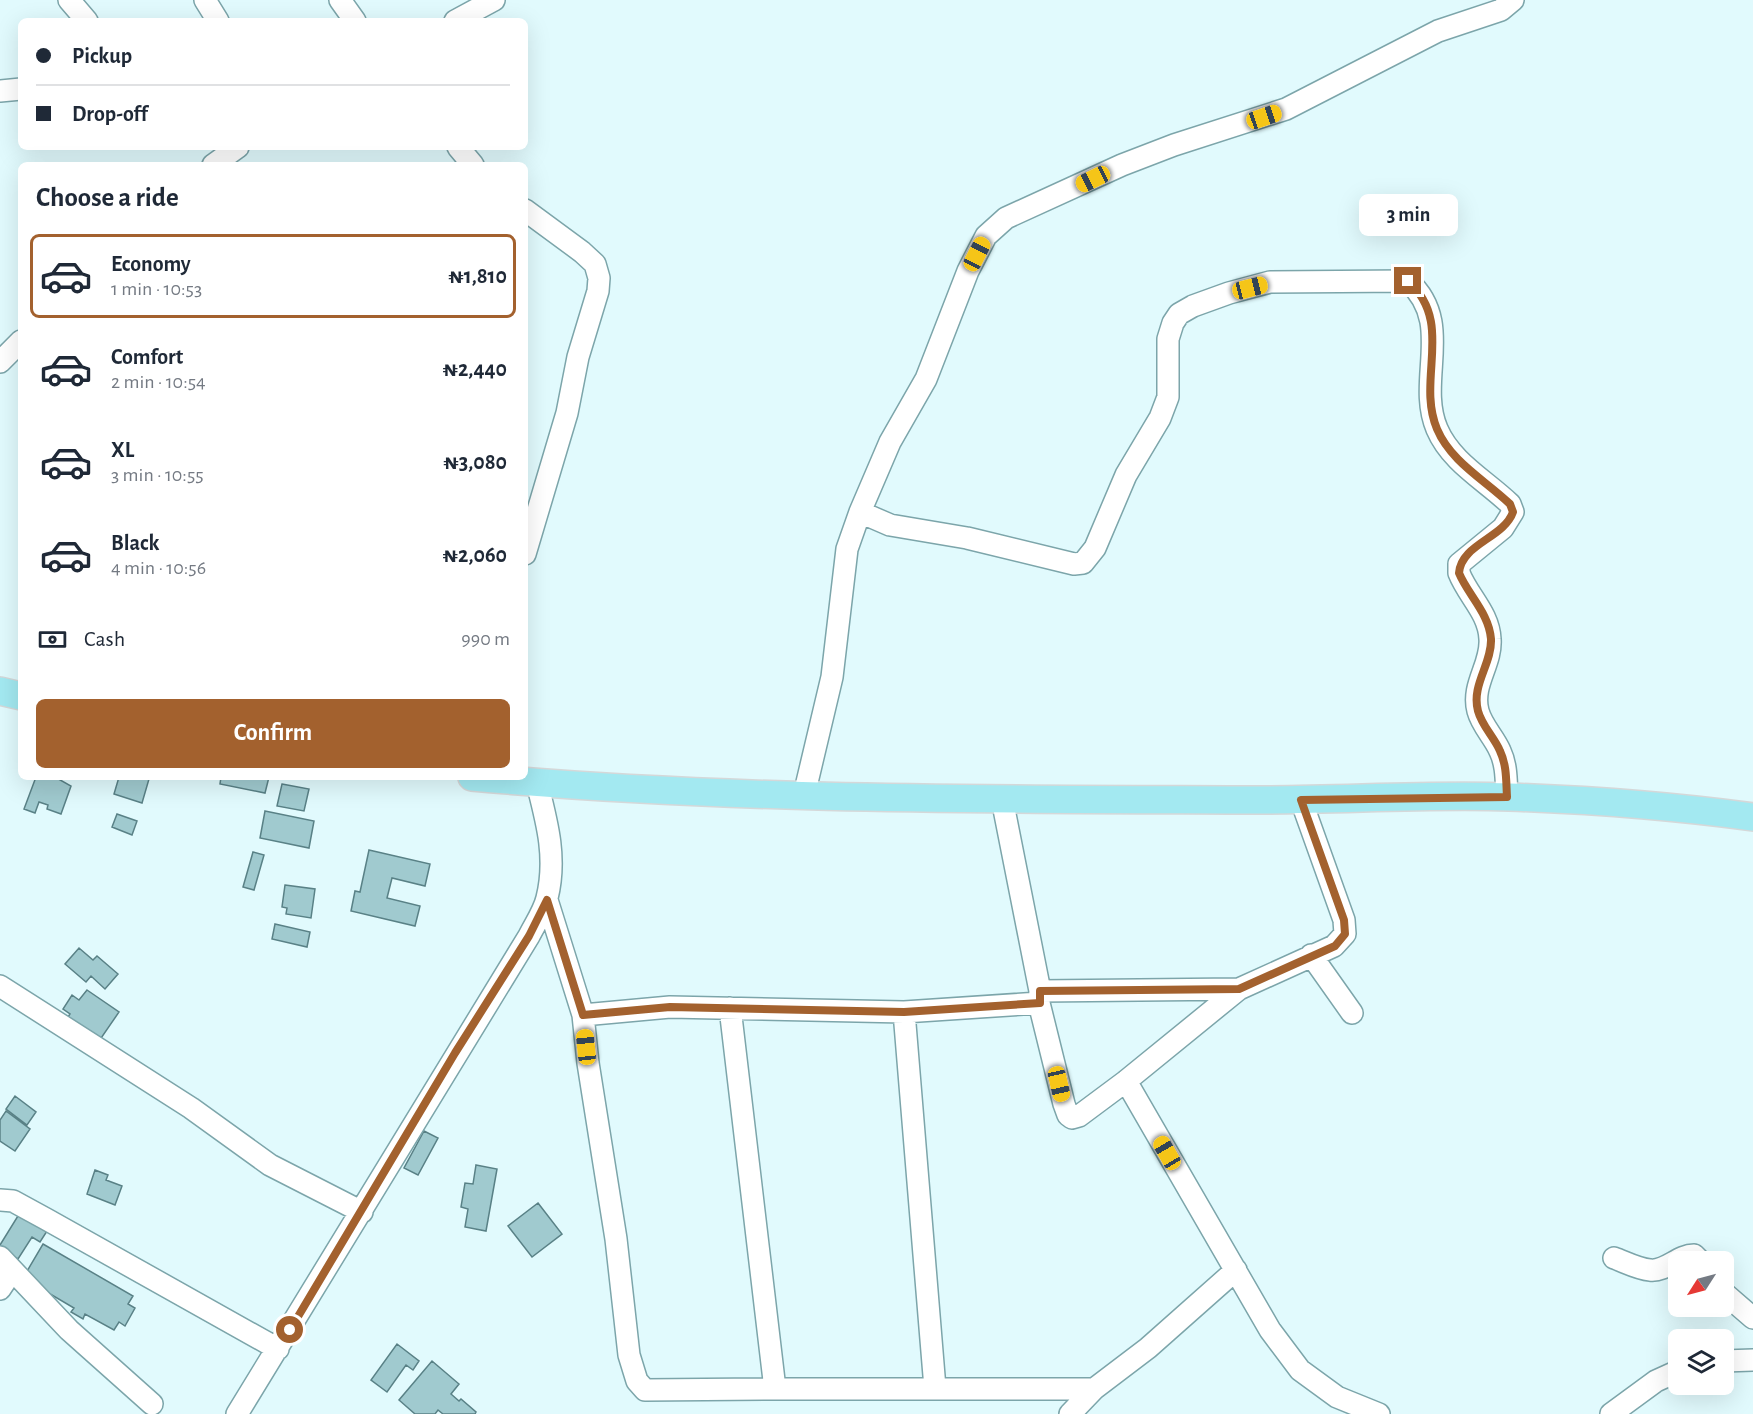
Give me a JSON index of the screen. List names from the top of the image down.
{
  "north": "bottom left",
  "page": {
    "banner": ["Pickup", "Drop-off"],
    "heading": "Choose a ride",
    "bubble": "3 min",
    "list": [
      {
        "name": "Economy",
        "note": "1 min · 10:53",
        "value": "₦1,810"
      },
      {
        "name": "Comfort",
        "note": "2 min · 10:54",
        "value": "₦2,440"
      },
      {
        "name": "XL",
        "note": "3 min · 10:55",
        "value": "₦3,080"
      },
      {
        "name": "Black",
        "note": "4 min · 10:56",
        "value": "₦2,060"
      }
    ],
    "pay": ["Cash", "990 m"],
    "buttons": "Confirm"
  }
}
